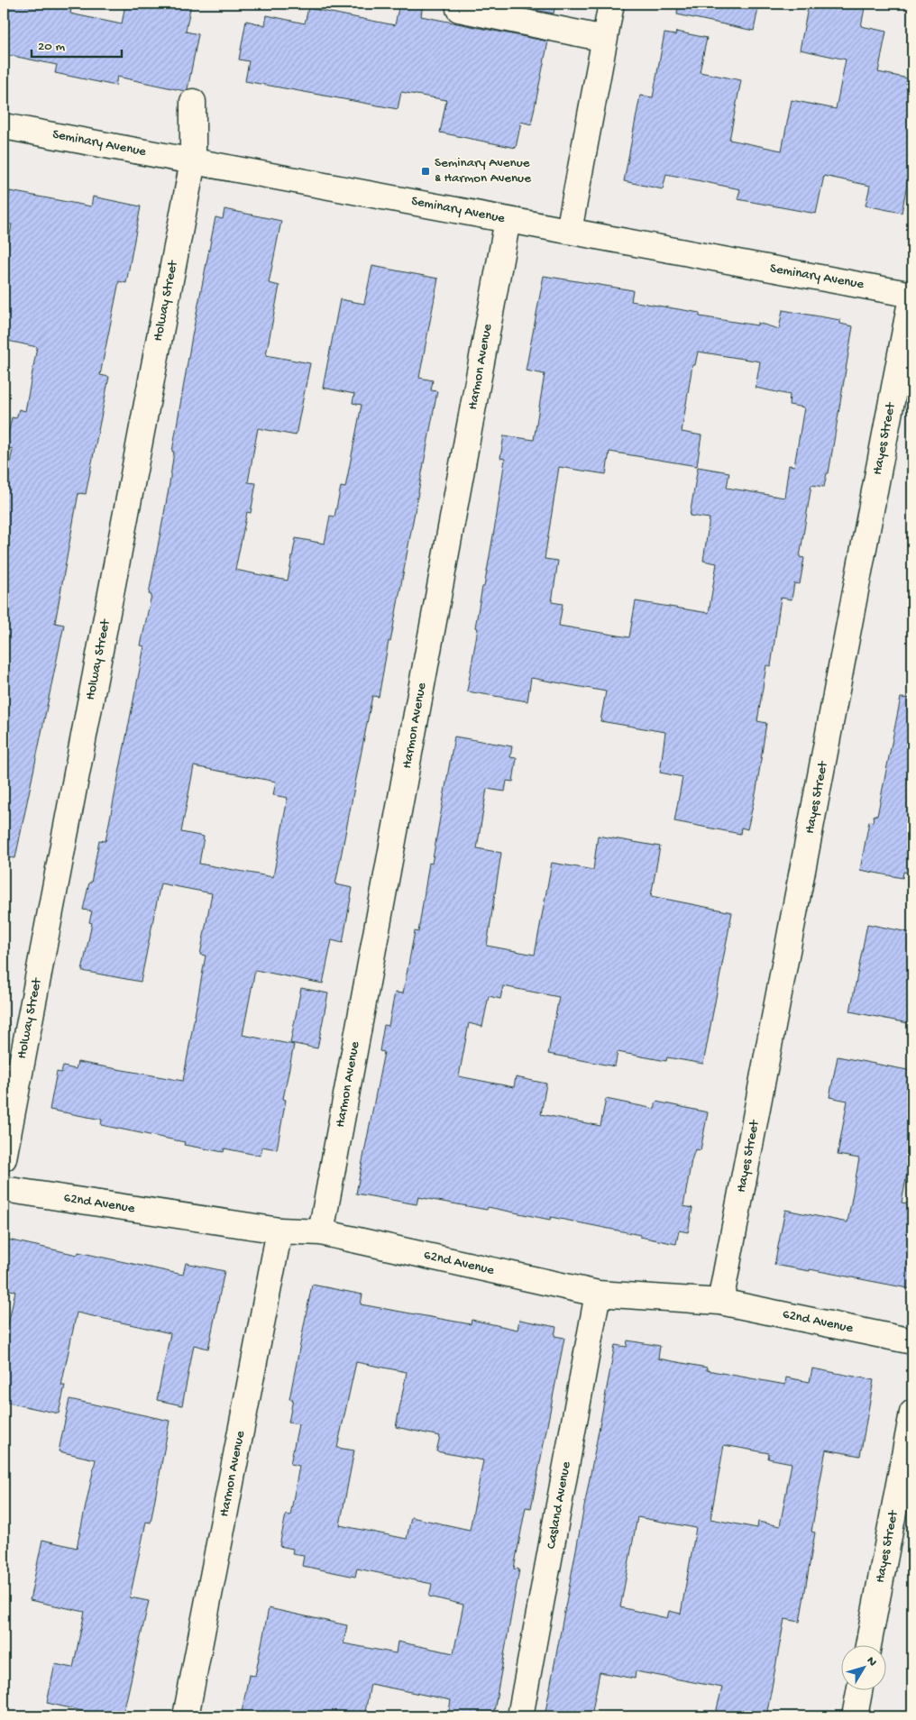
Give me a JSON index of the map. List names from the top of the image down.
{
  "streets": {
    "street": [
      "Seminary Avenue",
      "Holway Street",
      "Harmon Avenue",
      "Hayes Street",
      "62nd Avenue",
      "Casland Avenue"
    ]
  },
  "crossings": [
    ["Seminary Avenue", "Holway Street"],
    ["Seminary Avenue", "Harmon Avenue"],
    ["Seminary Avenue", "Hayes Street"],
    ["Harmon Avenue", "62nd Avenue"],
    ["Hayes Street", "62nd Avenue"],
    ["62nd Avenue", "Casland Avenue"]
  ],
  "places": {
    "transit": ["Seminary Avenue & Harmon Avenue"]
  },
  "scale_bar": "20 m",
  "north": "top right"
}
